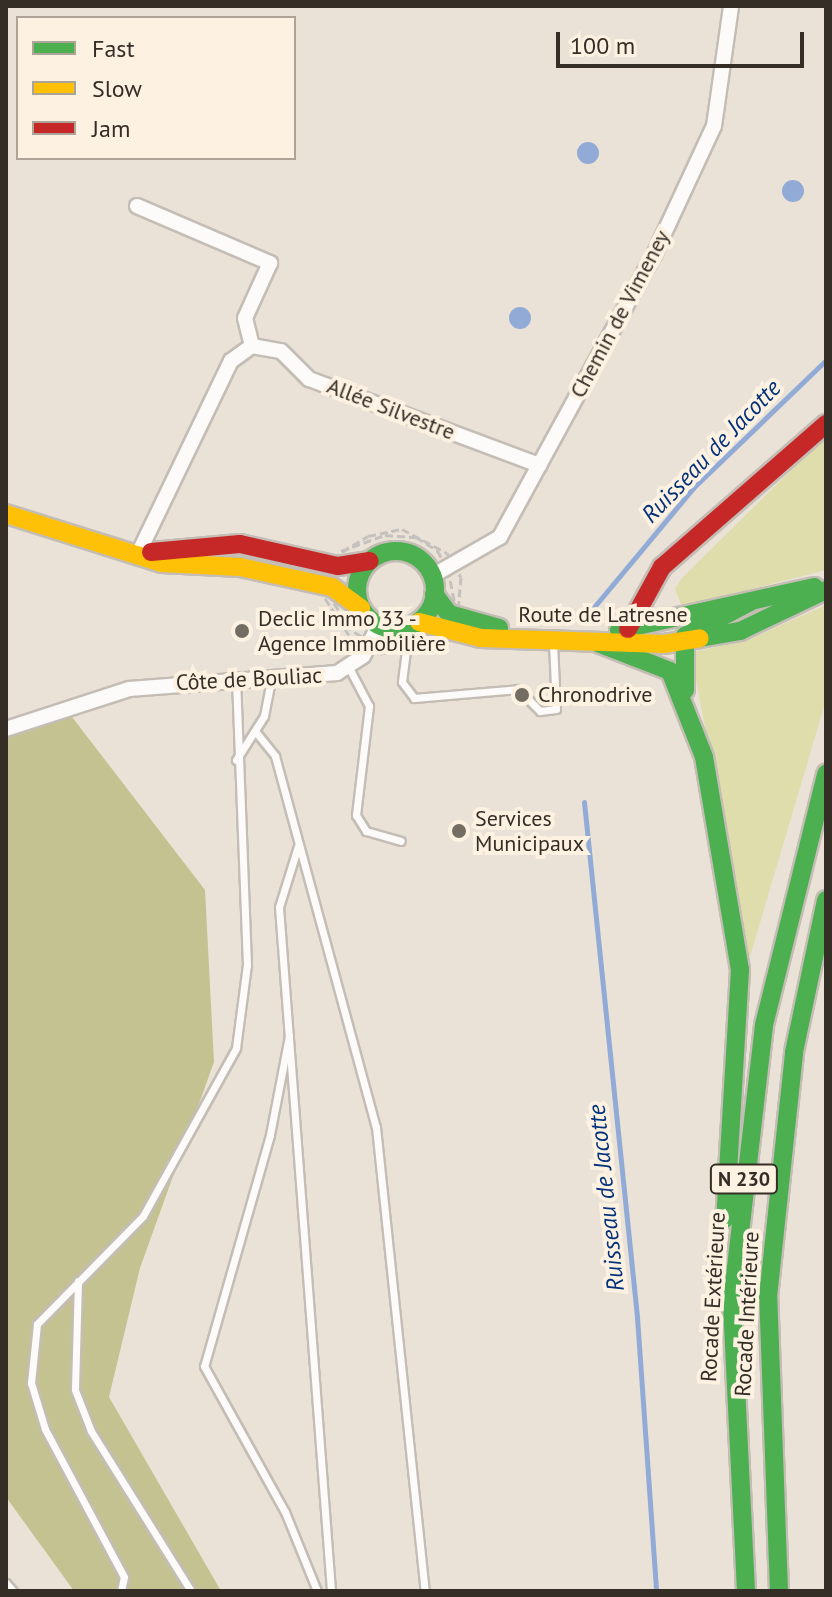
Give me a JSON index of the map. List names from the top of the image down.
{
  "streets": {
    "main road": [
      "Route de Latresne",
      "N 230",
      "Rocade Extérieure",
      "Rocade Intérieure"
    ],
    "street": ["Chemin de Vimeney", "Allée Silvestre", "Côte de Bouliac"]
  },
  "crossings": [
    ["Chemin de Vimeney", "Allée Silvestre"],
    ["Chemin de Vimeney", "Route de Latresne"],
    ["Chemin de Vimeney", "Côte de Bouliac"],
    ["Route de Latresne", "Côte de Bouliac"]
  ],
  "water": ["Ruisseau de Jacotte"],
  "places": ["Declic Immo 33 - Agence Immobilière", "Chronodrive", "Services Municipaux"],
  "legend": ["Fast", "Slow", "Jam"],
  "scale_bar": "100 m"
}
